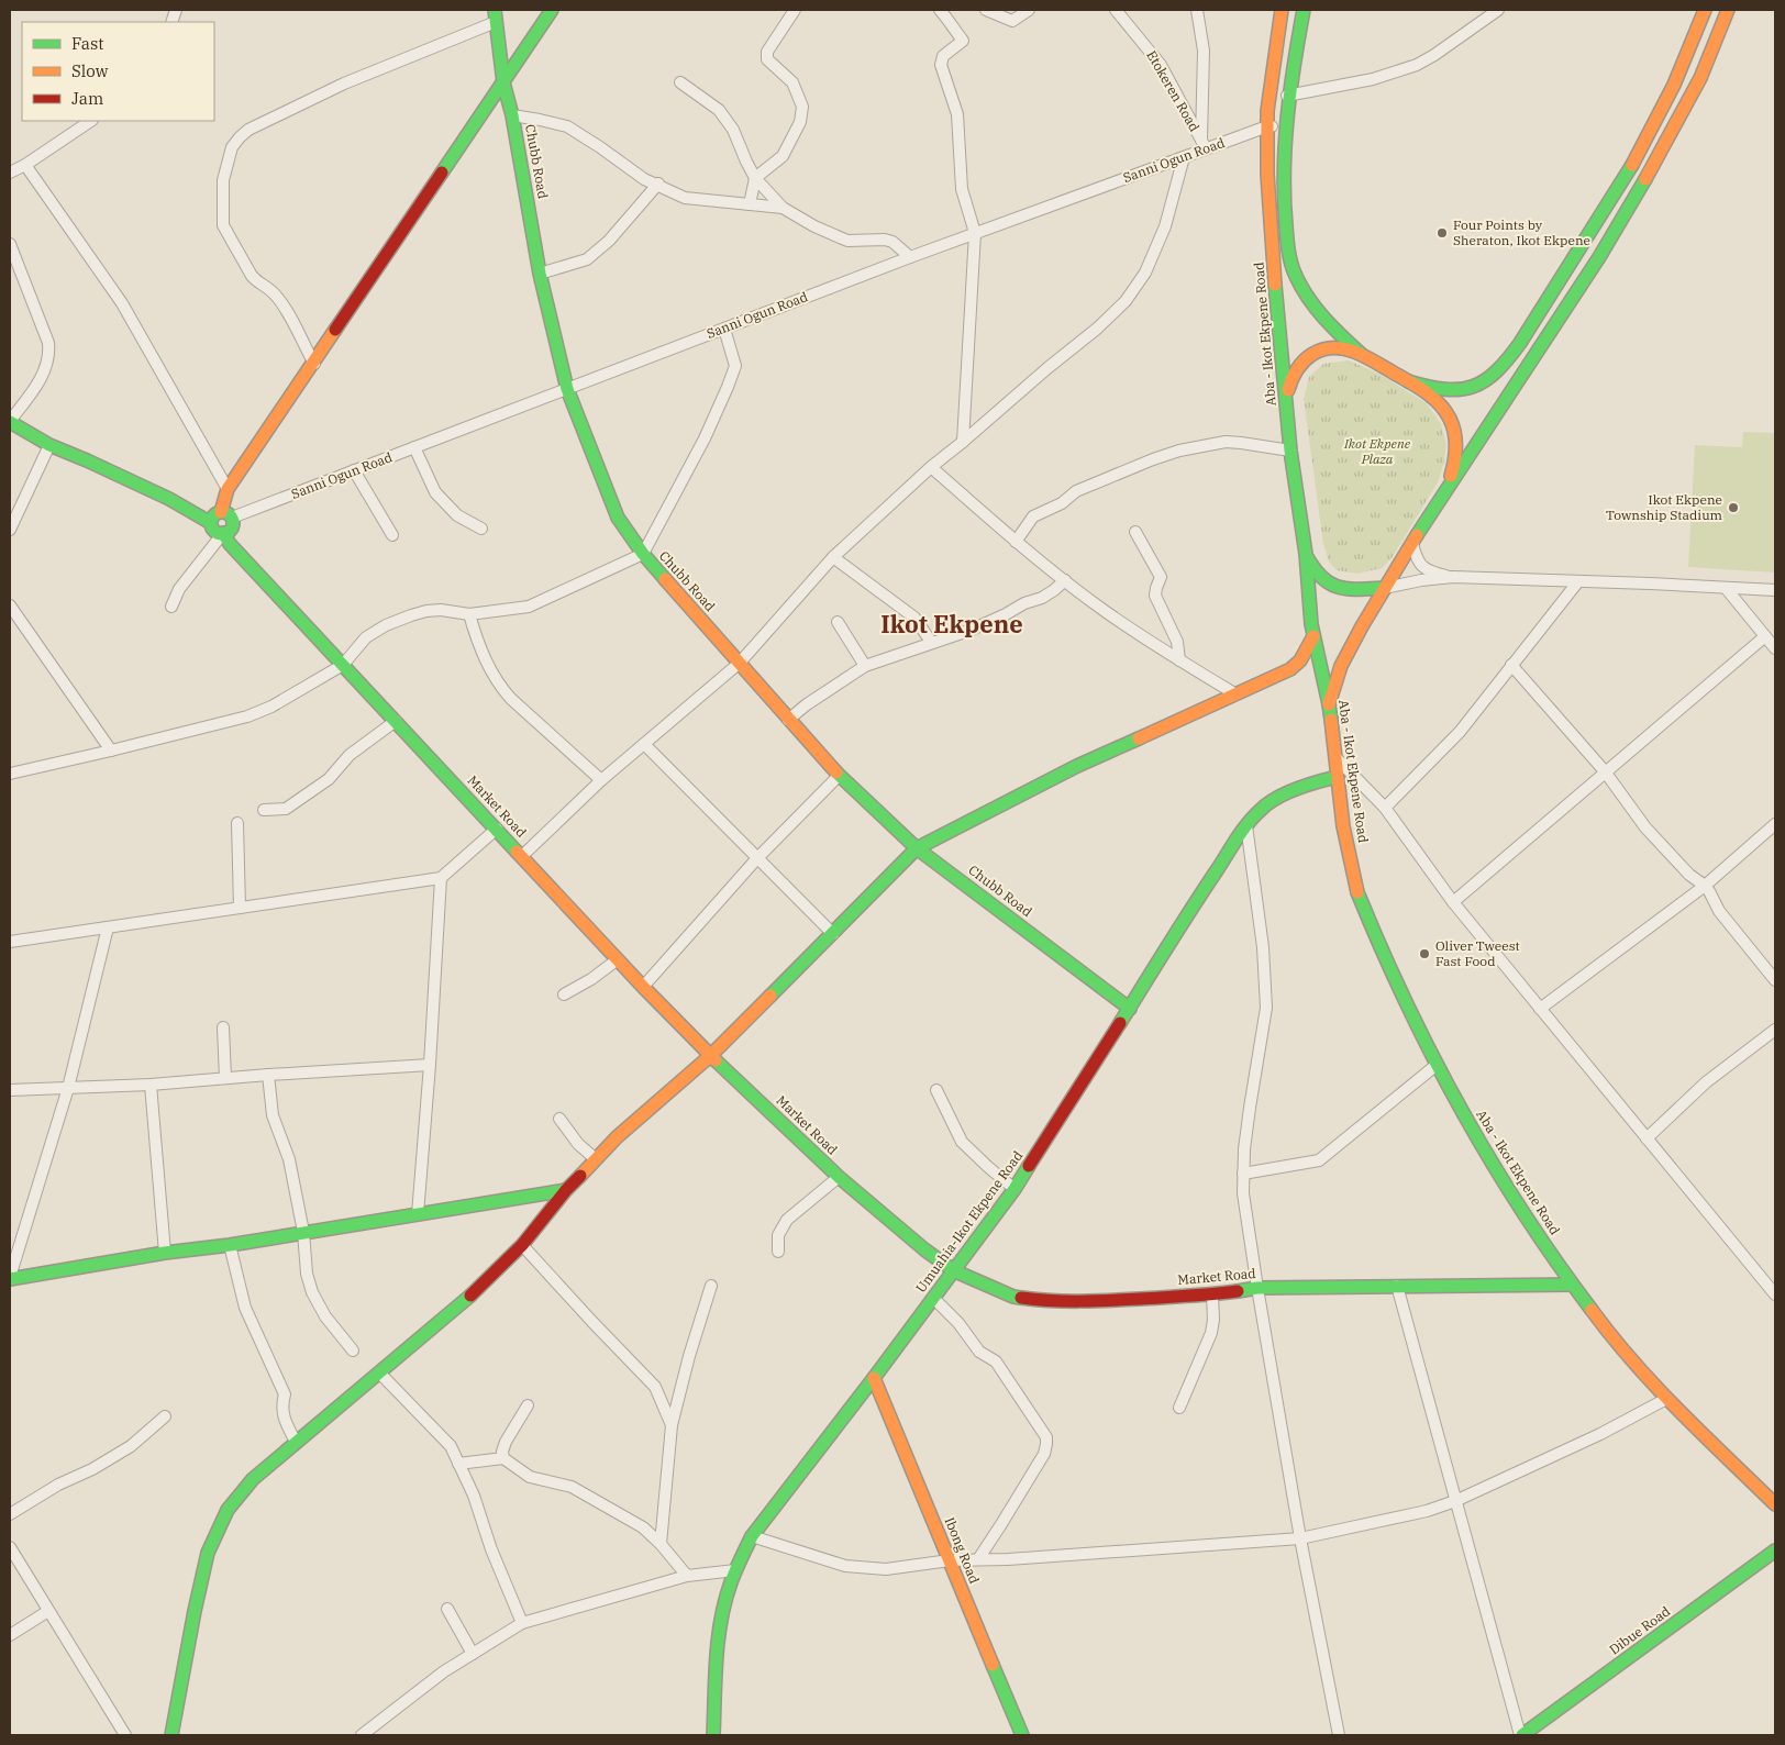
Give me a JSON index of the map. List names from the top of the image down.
{
  "streets": {
    "main road": [
      "Chubb Road",
      "Aba - Ikot Ekpene Road",
      "Market Road",
      "Umuahia-Ikot Ekpene Road",
      "Ibong Road",
      "Dibue Road"
    ],
    "street": ["Etokeren Road", "Sanni Ogun Road"]
  },
  "crossings": [
    ["Etokeren Road", "Sanni Ogun Road"],
    ["Sanni Ogun Road", "Chubb Road"],
    ["Sanni Ogun Road", "Aba - Ikot Ekpene Road"],
    ["Sanni Ogun Road", "Market Road"],
    ["Chubb Road", "Umuahia-Ikot Ekpene Road"],
    ["Aba - Ikot Ekpene Road", "Market Road"],
    ["Aba - Ikot Ekpene Road", "Umuahia-Ikot Ekpene Road"],
    ["Market Road", "Umuahia-Ikot Ekpene Road"],
    ["Umuahia-Ikot Ekpene Road", "Ibong Road"]
  ],
  "districts": ["Ikot Ekpene"],
  "parks": ["Ikot Ekpene Plaza"],
  "places": ["Four Points by Sheraton, Ikot Ekpene", "Ikot Ekpene Township Stadium", "Oliver Tweest Fast Food"],
  "legend": ["Fast", "Slow", "Jam"]
}
